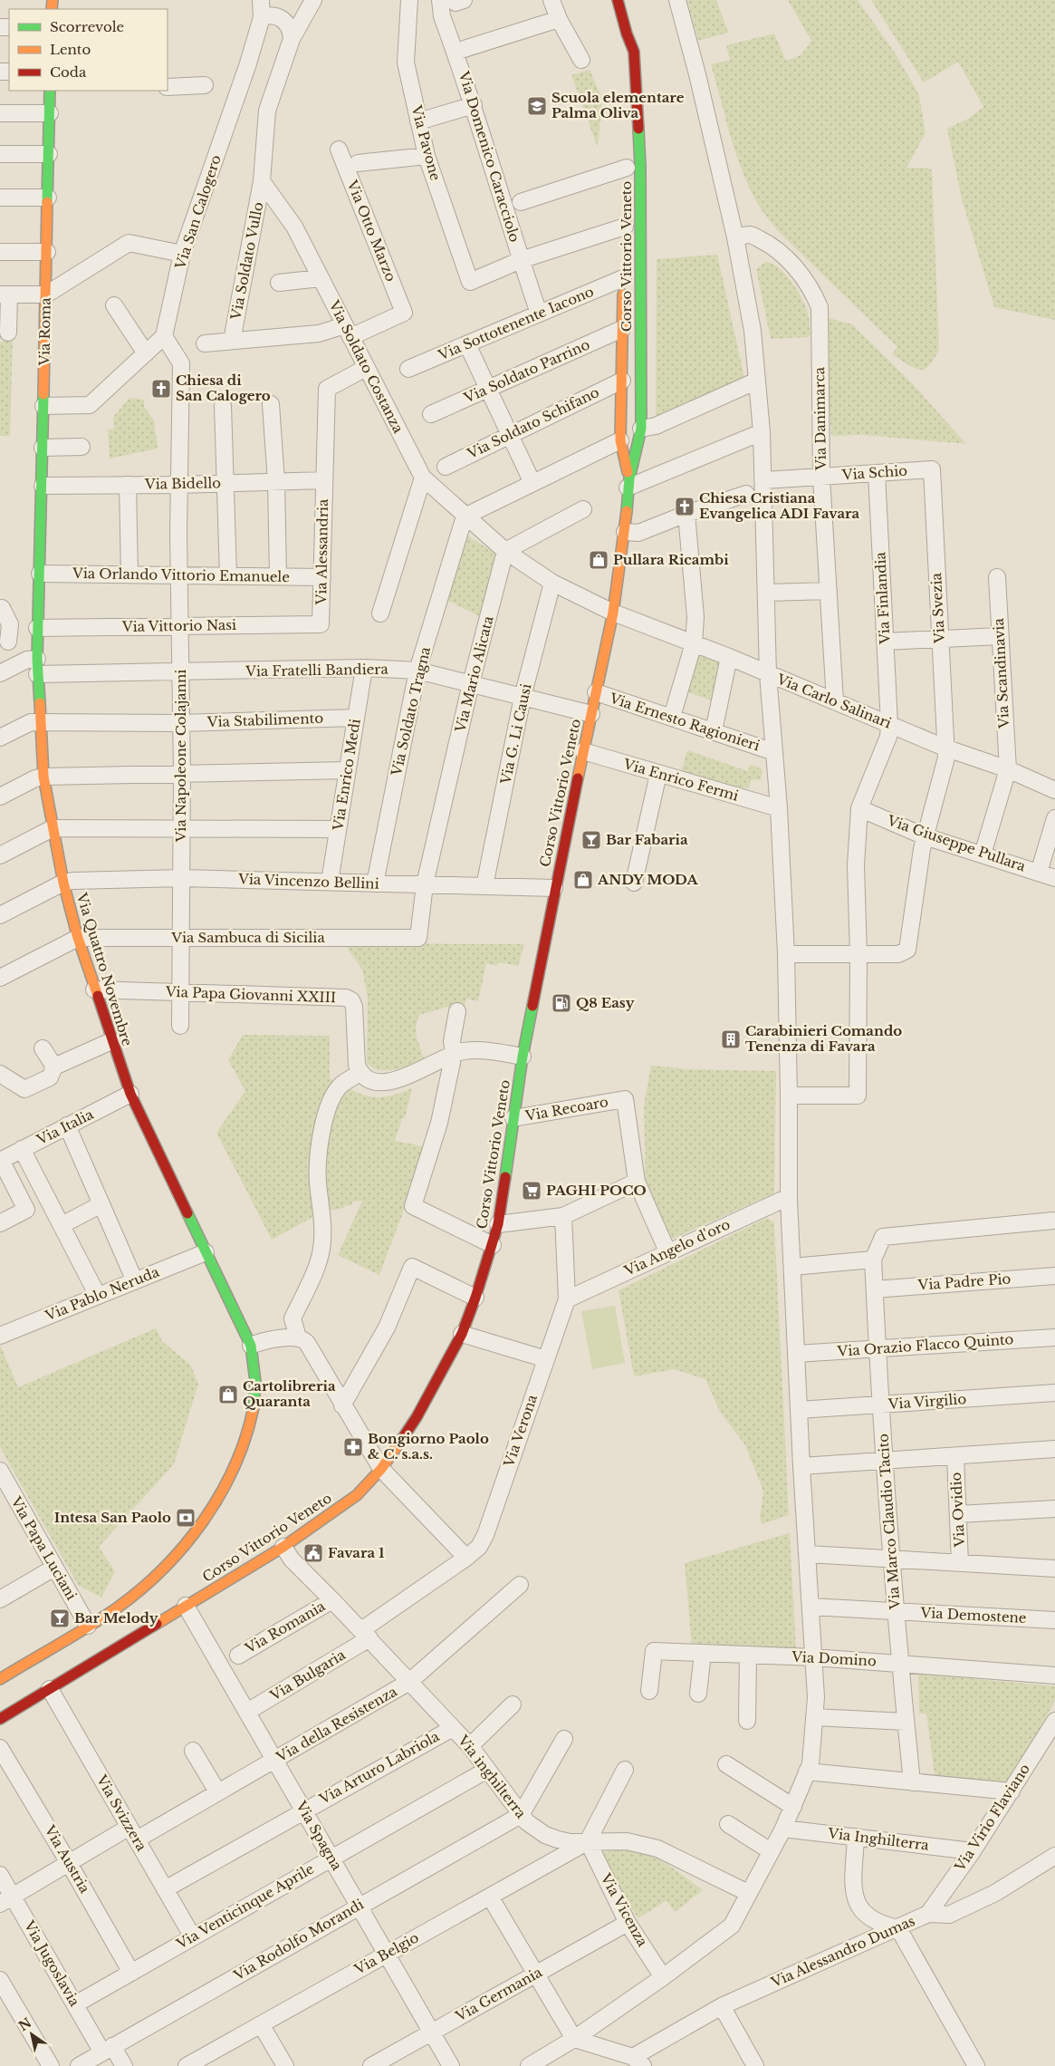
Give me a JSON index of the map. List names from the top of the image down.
{
  "streets": {
    "main road": ["Corso Vittorio Veneto", "Via Roma", "Via Quattro Novembre"],
    "street": [
      "Via Pavone",
      "Via Domenico Caracciolo",
      "Via San Calogero",
      "Via Otto Marzo",
      "Via Soldato Vullo",
      "Via Sottotenente Iacono",
      "Via Soldato Costanza",
      "Via Soldato Parrino",
      "Via Danimarca",
      "Via Soldato Schifano",
      "Via Schio",
      "Via Bidello",
      "Via Alessandria",
      "Via Orlando Vittorio Emanuele",
      "Via Finlandia",
      "Via Svezia",
      "Via Vittorio Nasi",
      "Via Fratelli Bandiera",
      "Via Scandinavia",
      "Via Mario Alicata",
      "Via Carlo Salinari",
      "Via Soldato Tragna",
      "Via Stabilimento",
      "Via Ernesto Ragionieri",
      "Via G. Li Causi",
      "Via Napoleone Colajanni",
      "Via Enrico Medi",
      "Via Enrico Fermi",
      "Via Giuseppe Pullara",
      "Via Vincenzo Bellini",
      "Via Sambuca di Sicilia",
      "Via Papa Giovanni XXIII",
      "Via Recoaro",
      "Via Italia",
      "Via Angelo d'oro",
      "Via Padre Pio",
      "Via Pablo Neruda",
      "Via Orazio Flacco Quinto",
      "Via Virgilio",
      "Via Verona",
      "Via Ovidio",
      "Via Marco Claudio Tacito",
      "Via Papa Luciani",
      "Via Demostene",
      "Via Romania",
      "Via Domino",
      "Via Bulgaria",
      "Via della Resistenza",
      "Via Arturo Labriola",
      "Via inghilterra",
      "Via Svizzera",
      "Via Virio Flaviano",
      "Via Spagna",
      "Via Inghilterra",
      "Via Austria",
      "Via Venticinque Aprile",
      "Via Vicenza",
      "Via Rodolfo Morandi",
      "Via Alessandro Dumas",
      "Via Belgio",
      "Via Jugoslavia",
      "Via Germania"
    ]
  },
  "crossings": [
    ["Via Pavone", "Via Domenico Caracciolo"],
    ["Via Pavone", "Via Otto Marzo"],
    ["Via Domenico Caracciolo", "Via Sottotenente Iacono"],
    ["Via San Calogero", "Via Napoleone Colajanni"],
    ["Via Otto Marzo", "Via Soldato Costanza"],
    ["Corso Vittorio Veneto", "Via Sottotenente Iacono"],
    ["Corso Vittorio Veneto", "Via Soldato Costanza"],
    ["Corso Vittorio Veneto", "Via Soldato Parrino"],
    ["Corso Vittorio Veneto", "Via Soldato Schifano"],
    ["Corso Vittorio Veneto", "Via Fratelli Bandiera"],
    ["Corso Vittorio Veneto", "Via Carlo Salinari"],
    ["Corso Vittorio Veneto", "Via Ernesto Ragionieri"],
    ["Corso Vittorio Veneto", "Via Enrico Fermi"],
    ["Corso Vittorio Veneto", "Via Vincenzo Bellini"],
    ["Corso Vittorio Veneto", "Via Recoaro"],
    ["Corso Vittorio Veneto", "Via inghilterra"],
    ["Corso Vittorio Veneto", "Via Svizzera"],
    ["Corso Vittorio Veneto", "Via Spagna"],
    ["Via Soldato Vullo", "Via Soldato Costanza"],
    ["Via Roma", "Via Bidello"],
    ["Via Roma", "Via Orlando Vittorio Emanuele"],
    ["Via Roma", "Via Quattro Novembre"],
    ["Via Soldato Costanza", "Via Alessandria"],
    ["Via Soldato Costanza", "Via Mario Alicata"],
    ["Via Soldato Costanza", "Via Carlo Salinari"],
    ["Via Soldato Costanza", "Via Soldato Tragna"],
    ["Via Soldato Costanza", "Via G. Li Causi"],
    ["Via Danimarca", "Via Schio"],
    ["Via Danimarca", "Via Carlo Salinari"],
    ["Via Schio", "Via Finlandia"],
    ["Via Schio", "Via Svezia"],
    ["Via Bidello", "Via Alessandria"],
    ["Via Bidello", "Via Napoleone Colajanni"],
    ["Via Alessandria", "Via Orlando Vittorio Emanuele"],
    ["Via Alessandria", "Via Vittorio Nasi"],
    ["Via Orlando Vittorio Emanuele", "Via Napoleone Colajanni"],
    ["Via Orlando Vittorio Emanuele", "Via Quattro Novembre"],
    ["Via Finlandia", "Via Svezia"],
    ["Via Finlandia", "Via Carlo Salinari"],
    ["Via Finlandia", "Via Giuseppe Pullara"],
    ["Via Svezia", "Via Carlo Salinari"],
    ["Via Svezia", "Via Giuseppe Pullara"],
    ["Via Vittorio Nasi", "Via Napoleone Colajanni"],
    ["Via Vittorio Nasi", "Via Quattro Novembre"],
    ["Via Fratelli Bandiera", "Via Mario Alicata"],
    ["Via Fratelli Bandiera", "Via Soldato Tragna"],
    ["Via Fratelli Bandiera", "Via G. Li Causi"],
    ["Via Fratelli Bandiera", "Via Napoleone Colajanni"],
    ["Via Fratelli Bandiera", "Via Enrico Medi"],
    ["Via Fratelli Bandiera", "Via Quattro Novembre"],
    ["Via Scandinavia", "Via Carlo Salinari"],
    ["Via Scandinavia", "Via Giuseppe Pullara"],
    ["Via Mario Alicata", "Via Vincenzo Bellini"],
    ["Via Mario Alicata", "Via Sambuca di Sicilia"],
    ["Via Soldato Tragna", "Via Vincenzo Bellini"],
    ["Via Stabilimento", "Via Napoleone Colajanni"],
    ["Via Stabilimento", "Via Enrico Medi"],
    ["Via Stabilimento", "Via Quattro Novembre"],
    ["Via G. Li Causi", "Via Vincenzo Bellini"],
    ["Via Napoleone Colajanni", "Via Vincenzo Bellini"],
    ["Via Napoleone Colajanni", "Via Sambuca di Sicilia"],
    ["Via Napoleone Colajanni", "Via Papa Giovanni XXIII"],
    ["Via Enrico Medi", "Via Vincenzo Bellini"],
    ["Via Vincenzo Bellini", "Via Quattro Novembre"],
    ["Via Sambuca di Sicilia", "Via Quattro Novembre"],
    ["Via Quattro Novembre", "Via Papa Giovanni XXIII"],
    ["Via Quattro Novembre", "Via Italia"],
    ["Via Quattro Novembre", "Via Pablo Neruda"],
    ["Via Quattro Novembre", "Via Papa Luciani"],
    ["Via Recoaro", "Via Angelo d'oro"],
    ["Via Angelo d'oro", "Via Verona"],
    ["Via Padre Pio", "Via Marco Claudio Tacito"],
    ["Via Orazio Flacco Quinto", "Via Marco Claudio Tacito"],
    ["Via Virgilio", "Via Marco Claudio Tacito"],
    ["Via Verona", "Via Bulgaria"],
    ["Via Verona", "Via inghilterra"],
    ["Via Marco Claudio Tacito", "Via Demostene"],
    ["Via Marco Claudio Tacito", "Via Domino"],
    ["Via Romania", "Via inghilterra"],
    ["Via Bulgaria", "Via inghilterra"],
    ["Via Bulgaria", "Via Spagna"],
    ["Via della Resistenza", "Via inghilterra"],
    ["Via della Resistenza", "Via Svizzera"],
    ["Via della Resistenza", "Via Spagna"],
    ["Via della Resistenza", "Via Austria"],
    ["Via della Resistenza", "Via Jugoslavia"],
    ["Via Arturo Labriola", "Via inghilterra"],
    ["Via Arturo Labriola", "Via Svizzera"],
    ["Via Arturo Labriola", "Via Spagna"],
    ["Via inghilterra", "Via Venticinque Aprile"],
    ["Via inghilterra", "Via Vicenza"],
    ["Via inghilterra", "Via Rodolfo Morandi"],
    ["Via inghilterra", "Via Belgio"],
    ["Via Svizzera", "Via Venticinque Aprile"],
    ["Via Virio Flaviano", "Via Inghilterra"],
    ["Via Virio Flaviano", "Via Alessandro Dumas"],
    ["Via Spagna", "Via Venticinque Aprile"],
    ["Via Spagna", "Via Rodolfo Morandi"],
    ["Via Spagna", "Via Belgio"],
    ["Via Spagna", "Via Germania"],
    ["Via Austria", "Via Venticinque Aprile"],
    ["Via Venticinque Aprile", "Via Jugoslavia"],
    ["Via Vicenza", "Via Belgio"],
    ["Via Vicenza", "Via Germania"],
    ["Via Rodolfo Morandi", "Via Jugoslavia"]
  ],
  "places": {
    "school or university": ["Scuola elementare Palma Oliva"],
    "church": ["Chiesa di San Calogero", "Chiesa Cristiana Evangelica ADI Favara"],
    "shop": ["Pullara Ricambi", "ANDY MODA", "Cartolibreria Quaranta"],
    "bar": ["Bar Fabaria", "Bar Melody"],
    "fuel station": ["Q8 Easy"],
    "building": ["Carabinieri Comando Tenenza di Favara"],
    "supermarket": ["PAGHI POCO"],
    "pharmacy": ["Bongiorno Paolo & C. s.a.s."],
    "bank": ["Intesa San Paolo"],
    "public building": ["Favara 1"]
  },
  "legend": ["Scorrevole", "Lento", "Coda"],
  "north": "top left"
}
